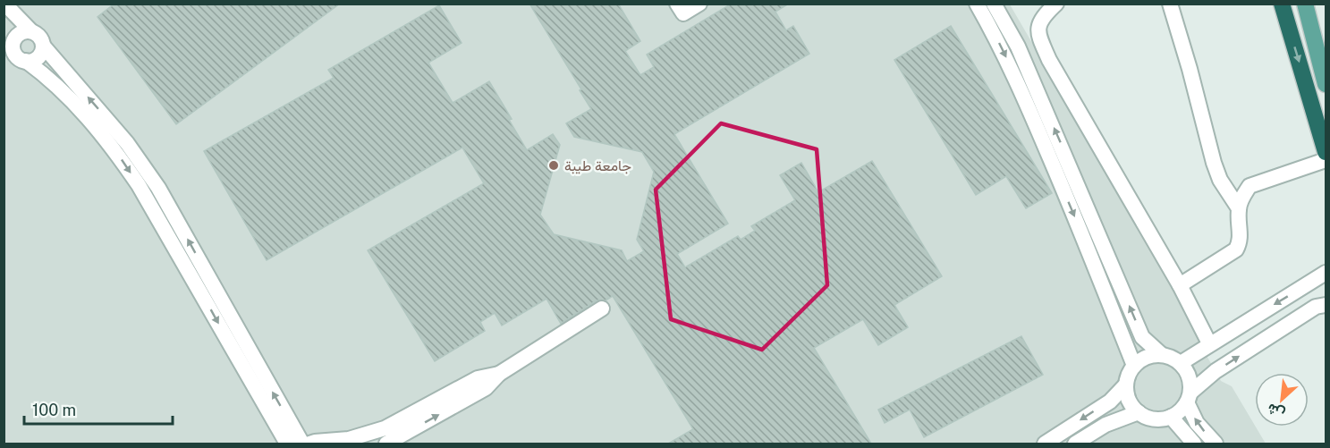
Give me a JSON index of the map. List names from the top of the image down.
{
  "places": ["جامعة طيبة"],
  "scale_bar": "100 m",
  "north": "bottom left"
}
